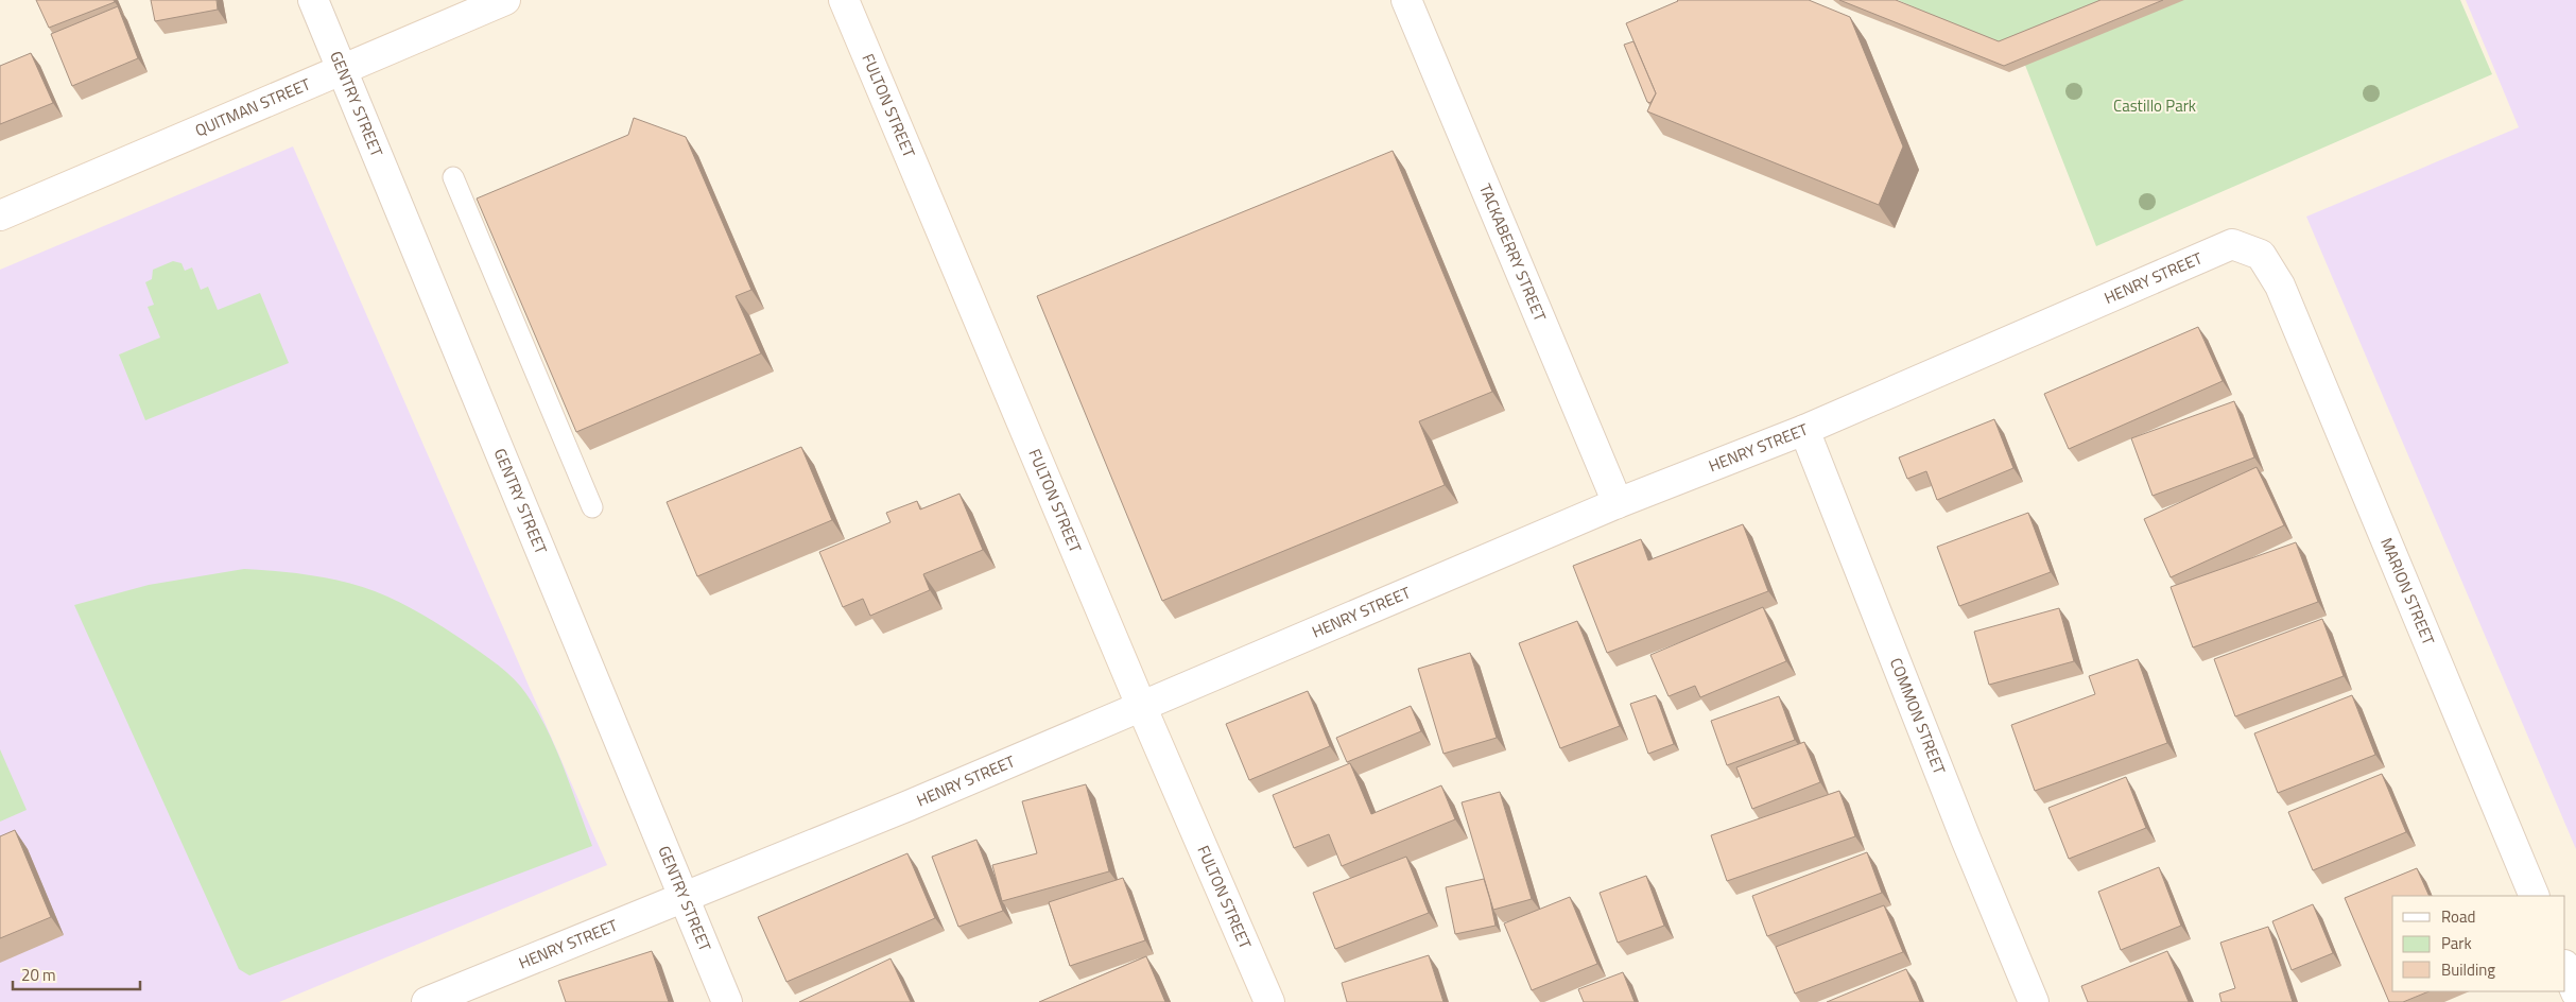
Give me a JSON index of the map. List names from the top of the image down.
{
  "streets": {
    "street": [
      "GENTRY STREET",
      "FULTON STREET",
      "QUITMAN STREET",
      "TACKABERRY STREET",
      "HENRY STREET",
      "MARION STREET",
      "COMMON STREET"
    ]
  },
  "crossings": [
    ["GENTRY STREET", "QUITMAN STREET"],
    ["GENTRY STREET", "HENRY STREET"],
    ["FULTON STREET", "HENRY STREET"],
    ["TACKABERRY STREET", "HENRY STREET"],
    ["HENRY STREET", "MARION STREET"],
    ["HENRY STREET", "COMMON STREET"]
  ],
  "parks": ["Castillo Park"],
  "legend": ["Road", "Park", "Building"],
  "scale_bar": "20 m"
}
